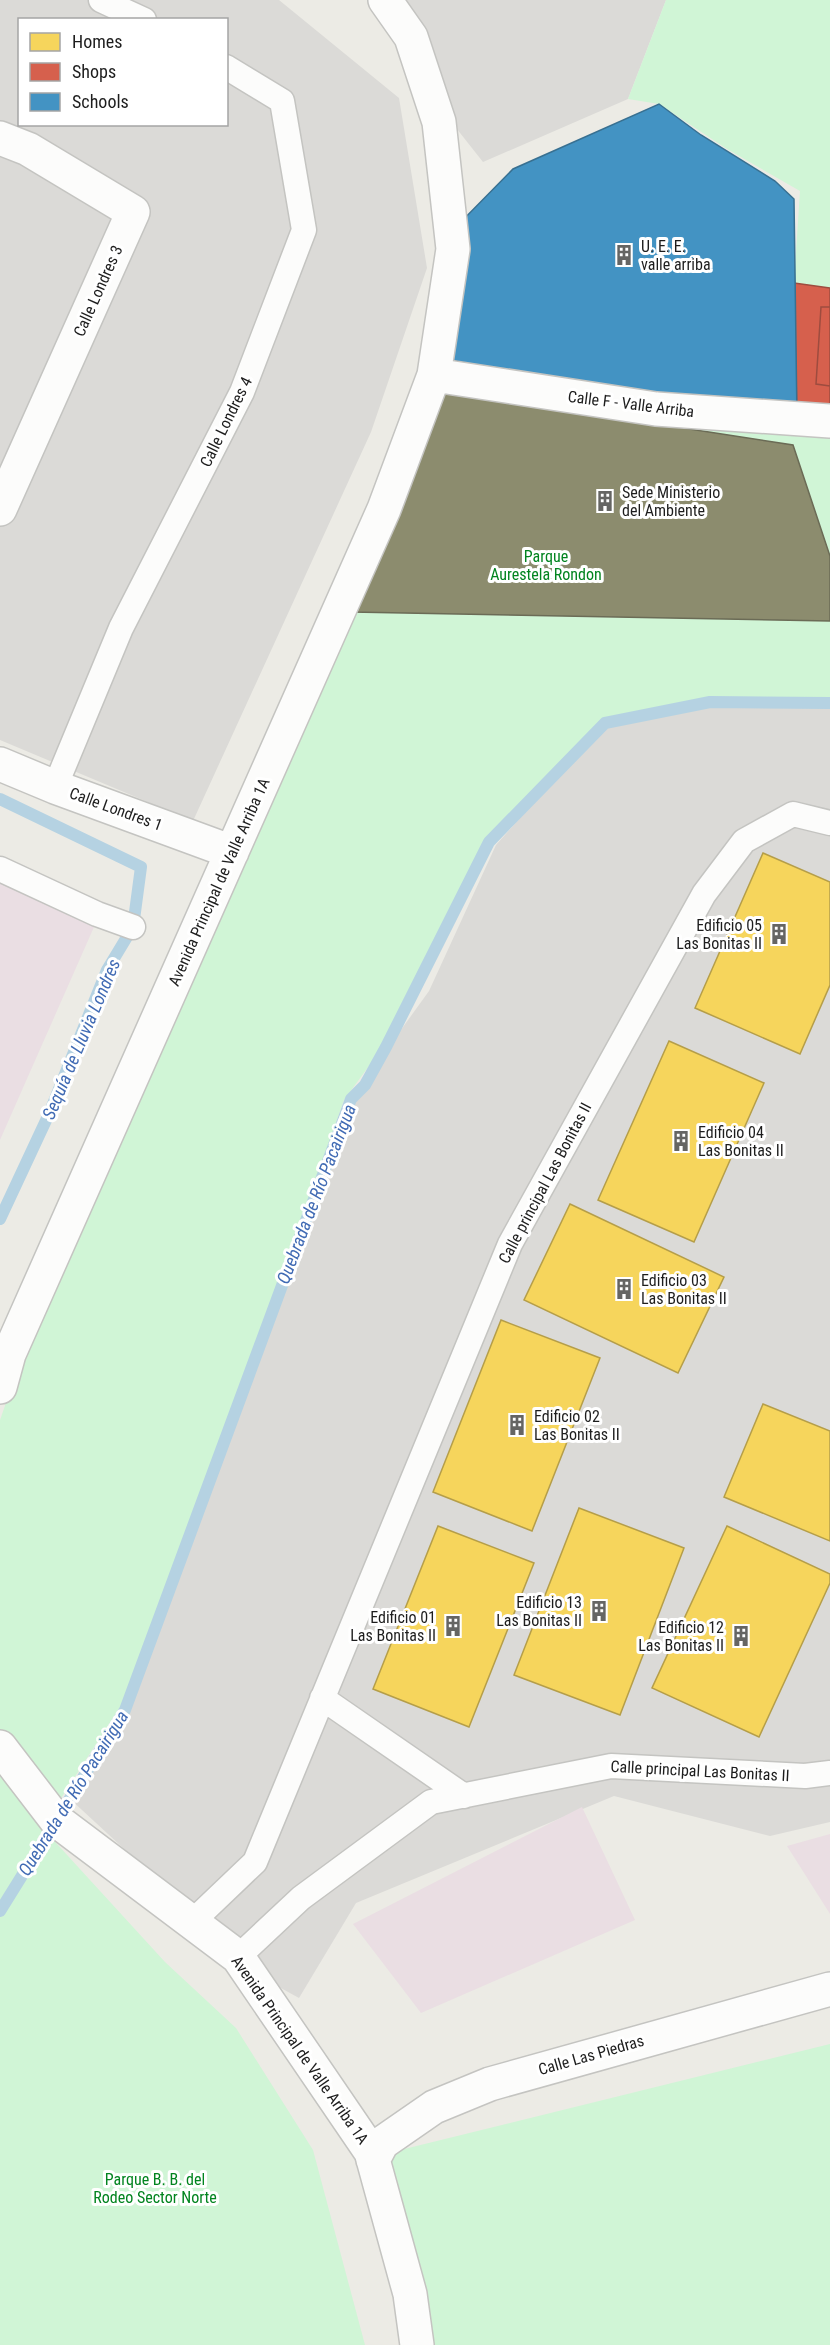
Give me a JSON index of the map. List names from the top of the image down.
{
  "streets": {
    "street": [
      "Calle Londres 3",
      "Calle F - Valle Arriba",
      "Calle Londres 1",
      "Avenida Principal de Valle Arriba 1A",
      "Calle Las Piedras"
    ],
    "lane": ["Calle Londres 4", "Calle principal Las Bonitas II"]
  },
  "crossings": [
    ["Calle F - Valle Arriba", "Avenida Principal de Valle Arriba 1A"],
    ["Calle Londres 4", "Calle Londres 1"],
    ["Calle Londres 1", "Avenida Principal de Valle Arriba 1A"],
    ["Avenida Principal de Valle Arriba 1A", "Calle principal Las Bonitas II"],
    ["Avenida Principal de Valle Arriba 1A", "Calle Las Piedras"]
  ],
  "water": ["Sequía de Lluvia Londres", "Quebrada de Río Pacairigua"],
  "parks": ["Parque Aurestela Rondon", "Parque B. B. del Rodeo Sector Norte"],
  "places": {
    "building": [
      "U. E. E. valle arriba",
      "Sede Ministerio del Ambiente",
      "Edificio 05 Las Bonitas II",
      "Edificio 04 Las Bonitas II",
      "Edificio 03 Las Bonitas II",
      "Edificio 02 Las Bonitas II",
      "Edificio 13 Las Bonitas II",
      "Edificio 01 Las Bonitas II",
      "Edificio 12 Las Bonitas II"
    ]
  },
  "legend": ["Homes", "Shops", "Schools"]
}
